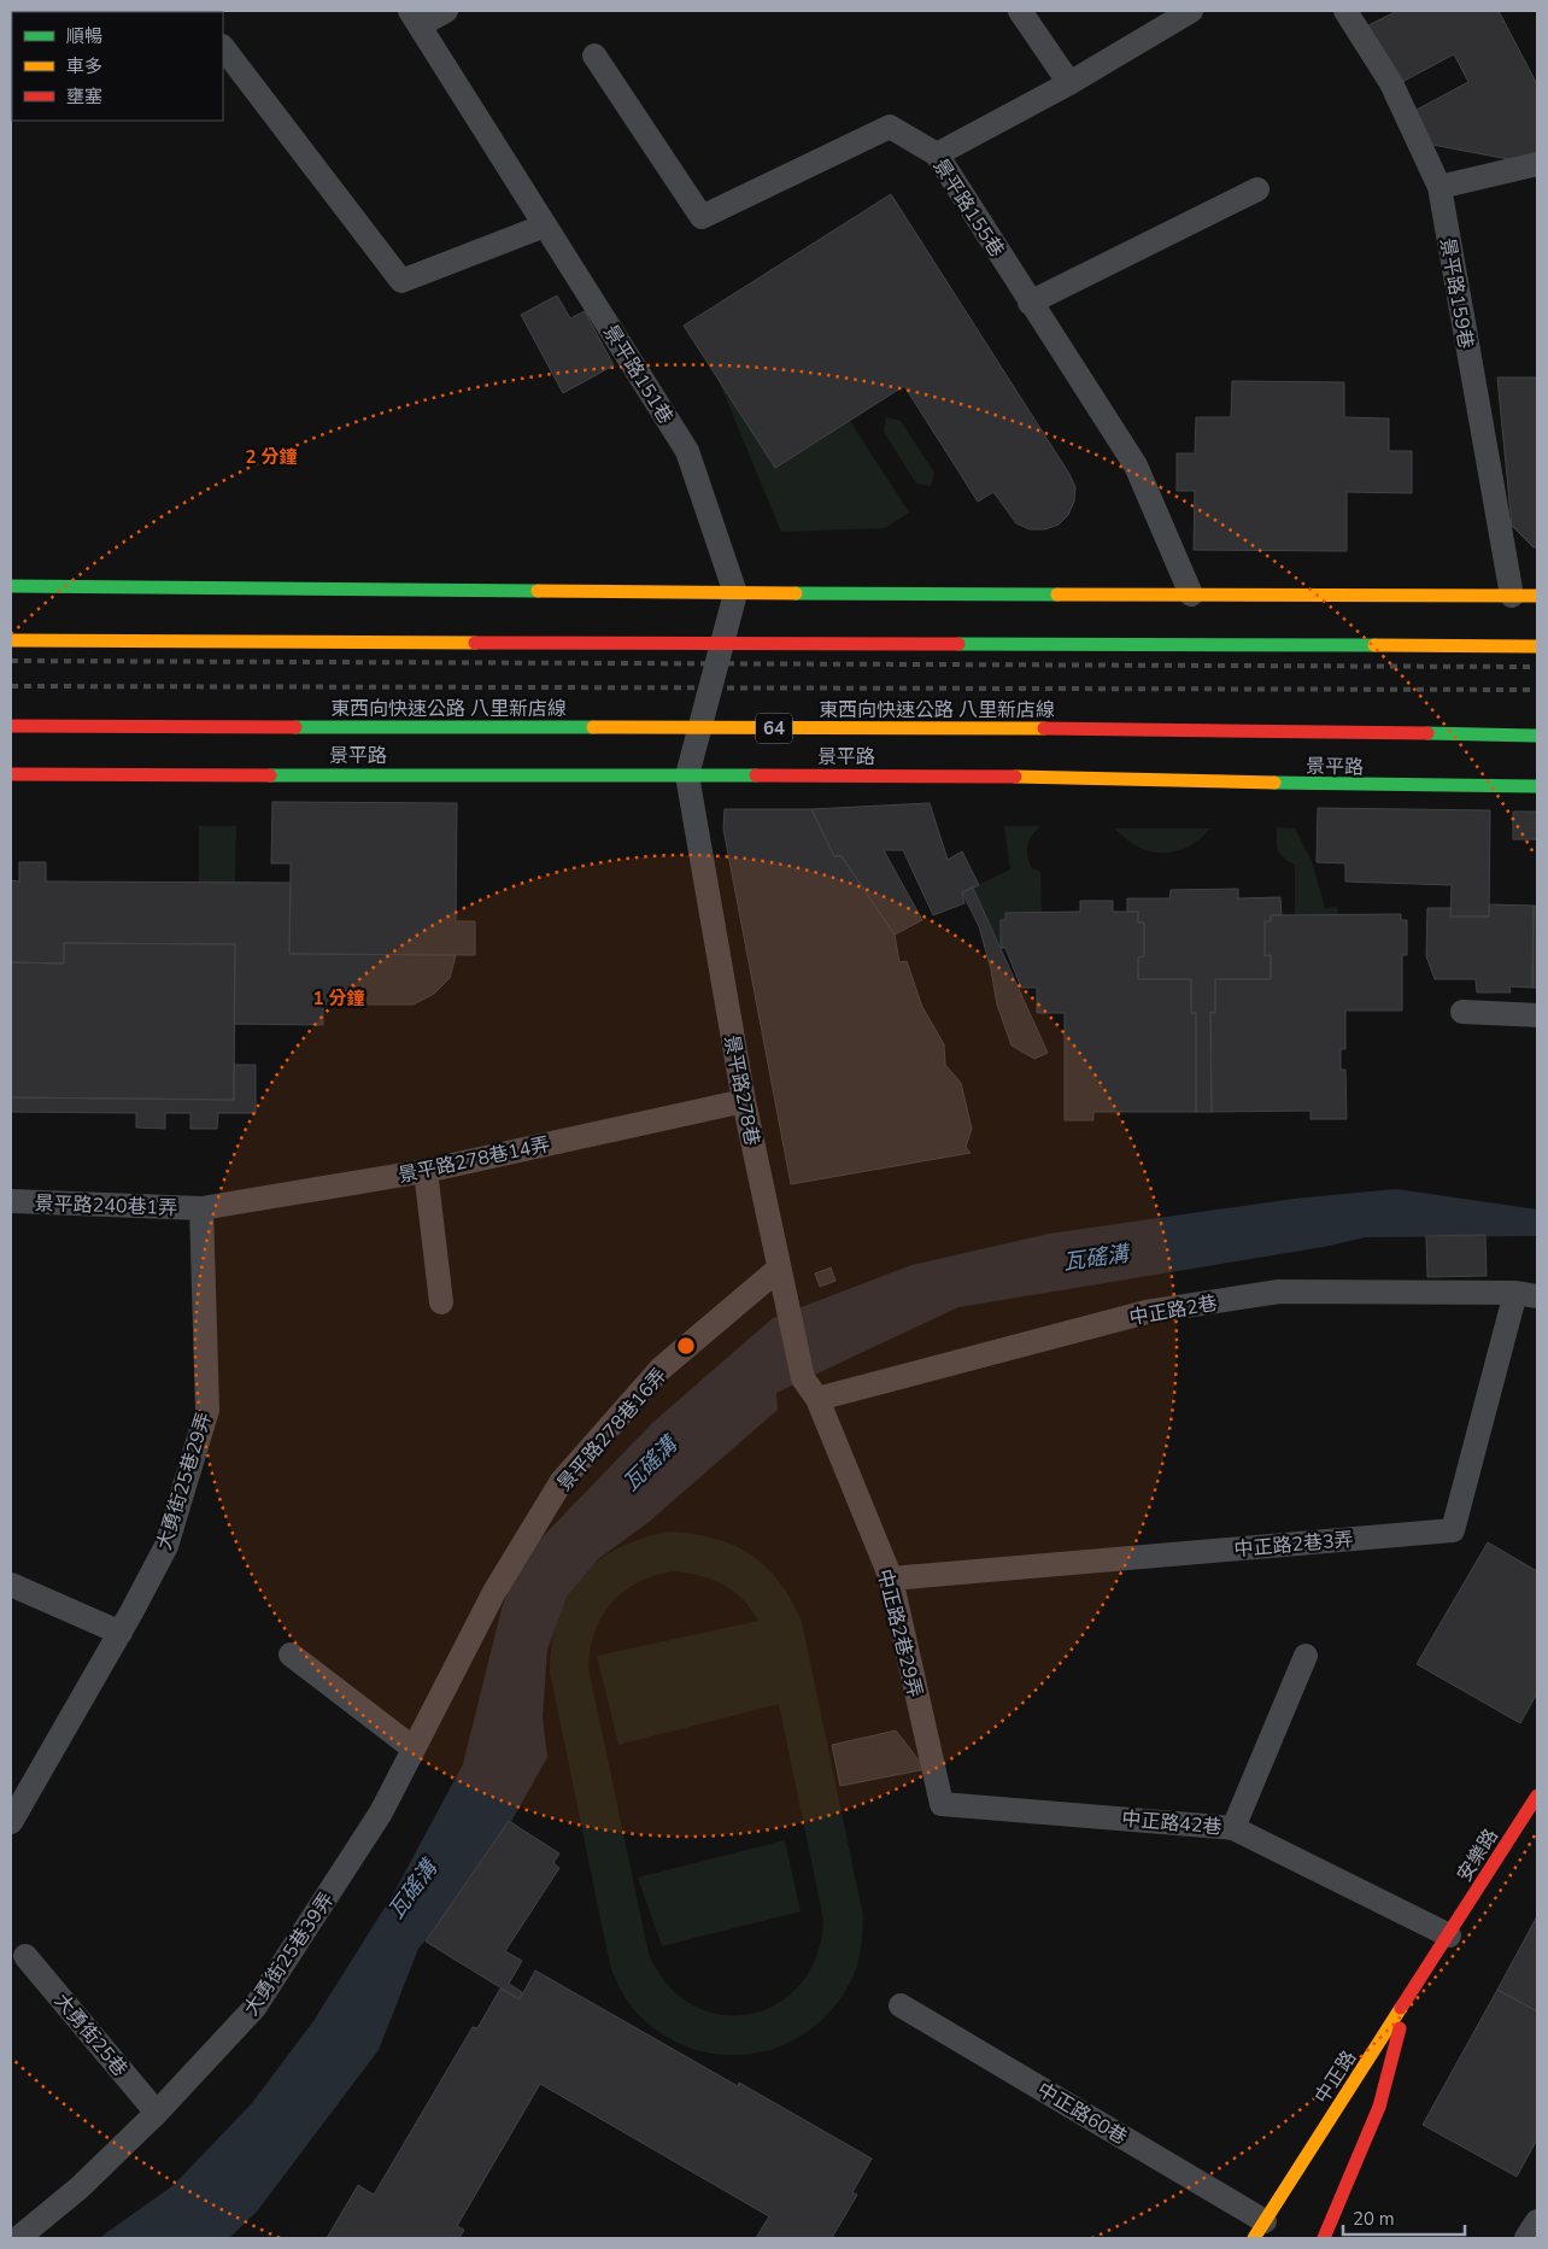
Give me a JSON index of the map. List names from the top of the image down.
{
  "streets": {
    "main road": [
      "東西向快速公路 八里新店線",
      "64",
      "景平路",
      "安樂路",
      "中正路"
    ],
    "lane": [
      "景平路155巷",
      "景平路159巷",
      "景平路151巷",
      "景平路278巷",
      "景平路278巷14弄",
      "景平路240巷1弄",
      "中正路2巷",
      "景平路278巷16弄",
      "大勇街25巷29弄",
      "中正路2巷3弄",
      "中正路2巷29弄",
      "中正路42巷",
      "大勇街25巷39弄",
      "大勇街25巷",
      "中正路60巷"
    ]
  },
  "crossings": [
    ["景平路", "景平路278巷"],
    ["景平路278巷", "景平路278巷14弄"],
    ["景平路278巷", "中正路2巷"],
    ["景平路278巷", "景平路278巷16弄"],
    ["景平路278巷", "中正路2巷29弄"],
    ["景平路278巷14弄", "景平路240巷1弄"],
    ["景平路278巷14弄", "大勇街25巷29弄"],
    ["景平路240巷1弄", "大勇街25巷29弄"],
    ["中正路2巷", "中正路2巷3弄"],
    ["中正路2巷", "中正路2巷29弄"],
    ["景平路278巷16弄", "大勇街25巷39弄"],
    ["中正路2巷3弄", "中正路2巷29弄"],
    ["中正路2巷29弄", "中正路42巷"],
    ["中正路42巷", "安樂路"],
    ["中正路42巷", "中正路"],
    ["安樂路", "中正路"],
    ["大勇街25巷39弄", "大勇街25巷"],
    ["中正路", "中正路60巷"]
  ],
  "water": ["瓦磘溝"],
  "legend": ["順暢", "車多", "壅塞"],
  "scale_bar": "20 m",
  "rings": ["2 分鐘", "1 分鐘"]
}
